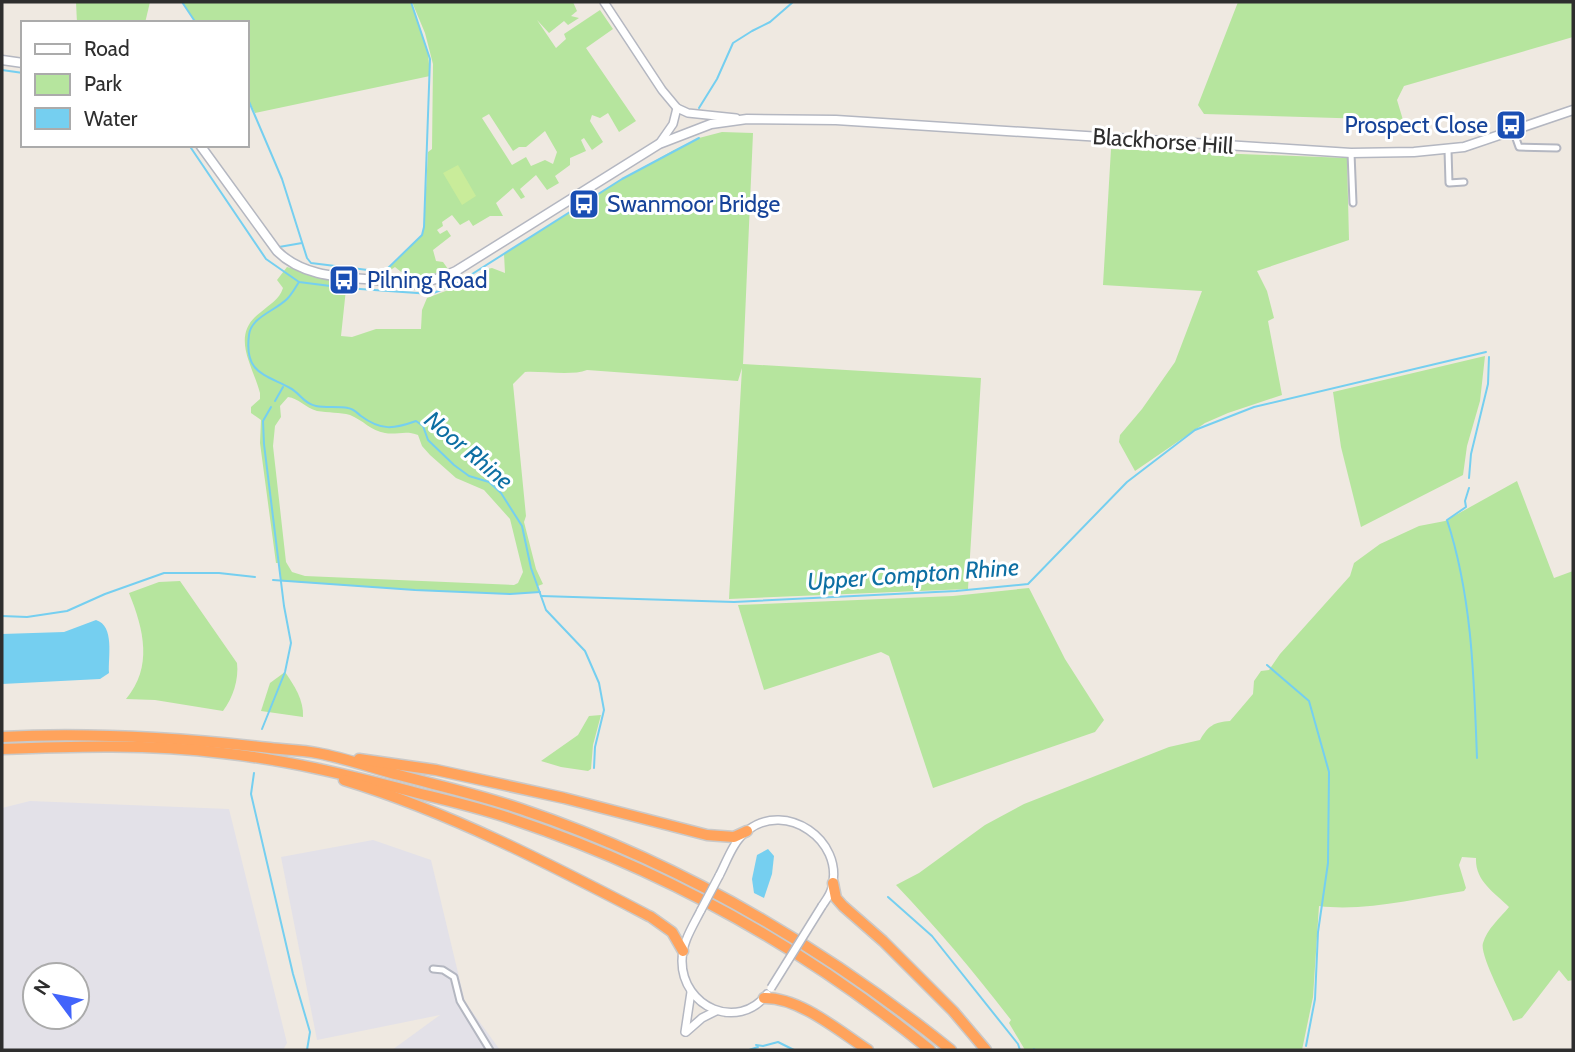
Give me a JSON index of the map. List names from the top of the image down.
{
  "streets": {
    "main road": ["Blackhorse Hill"]
  },
  "water": ["Noor Rhine", "Upper Compton Rhine"],
  "places": {
    "bus stop": ["Prospect Close", "Swanmoor Bridge", "Pilning Road"]
  },
  "legend": ["Road", "Park", "Water"],
  "north": "top left"
}
